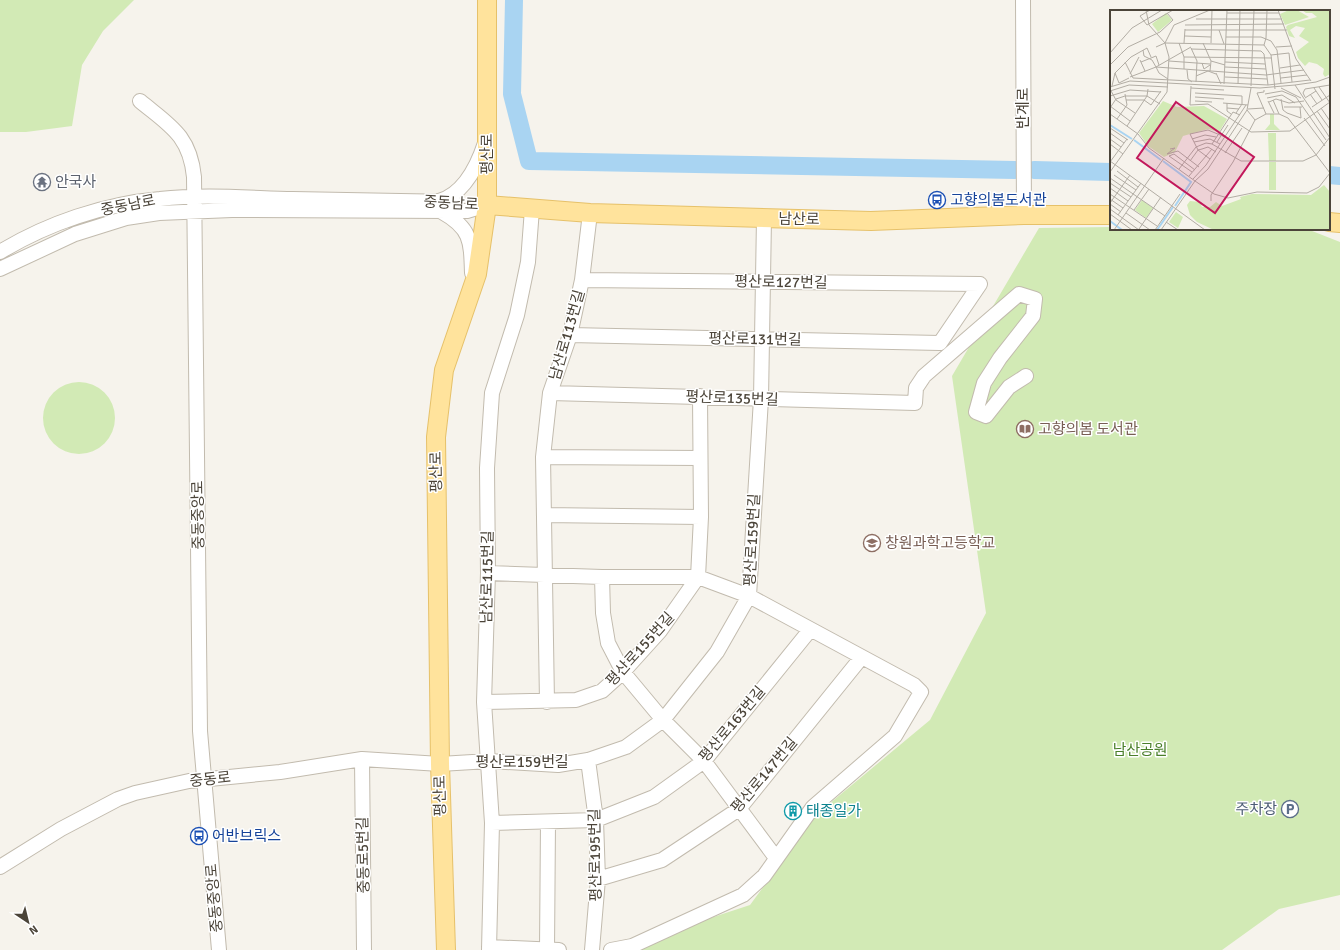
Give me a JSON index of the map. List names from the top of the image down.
{
  "streets": {
    "main road": ["평산로", "남산로"],
    "street": [
      "반계로",
      "중동남로",
      "평산로127번길",
      "남산로113번길",
      "평산로131번길",
      "평산로135번길",
      "중동중앙로",
      "평산로159번길",
      "남산로115번길",
      "평산로155번길",
      "평산로163번길",
      "평산로147번길",
      "중동로",
      "중동로5번길",
      "평산로195번길"
    ]
  },
  "crossings": [
    ["반계로", "남산로"],
    ["평산로", "중동남로"],
    ["평산로", "남산로"],
    ["평산로", "평산로159번길"],
    ["평산로", "중동로"],
    ["중동남로", "남산로"],
    ["중동남로", "중동중앙로"],
    ["남산로", "남산로113번길"],
    ["남산로", "평산로159번길"],
    ["남산로", "남산로115번길"],
    ["평산로127번길", "남산로113번길"],
    ["평산로127번길", "평산로131번길"],
    ["평산로127번길", "평산로159번길"],
    ["남산로113번길", "평산로131번길"],
    ["남산로113번길", "평산로135번길"],
    ["남산로113번길", "평산로155번길"],
    ["평산로131번길", "평산로159번길"],
    ["평산로135번길", "평산로159번길"],
    ["중동중앙로", "중동로"],
    ["평산로159번길", "남산로115번길"],
    ["평산로159번길", "중동로"],
    ["평산로159번길", "평산로195번길"],
    ["남산로115번길", "평산로155번길"],
    ["남산로115번길", "평산로163번길"],
    ["평산로163번길", "평산로195번길"],
    ["평산로147번길", "평산로195번길"],
    ["중동로", "중동로5번길"]
  ],
  "parks": ["남산공원"],
  "places": {
    "temple": ["안국사"],
    "bus stop": ["고향의봄도서관", "어반브릭스"],
    "library": ["고향의봄 도서관"],
    "school or university": ["창원과학고등학교"],
    "parking": ["주차장"],
    "building": ["태종일가"]
  },
  "north": "bottom right"
}
